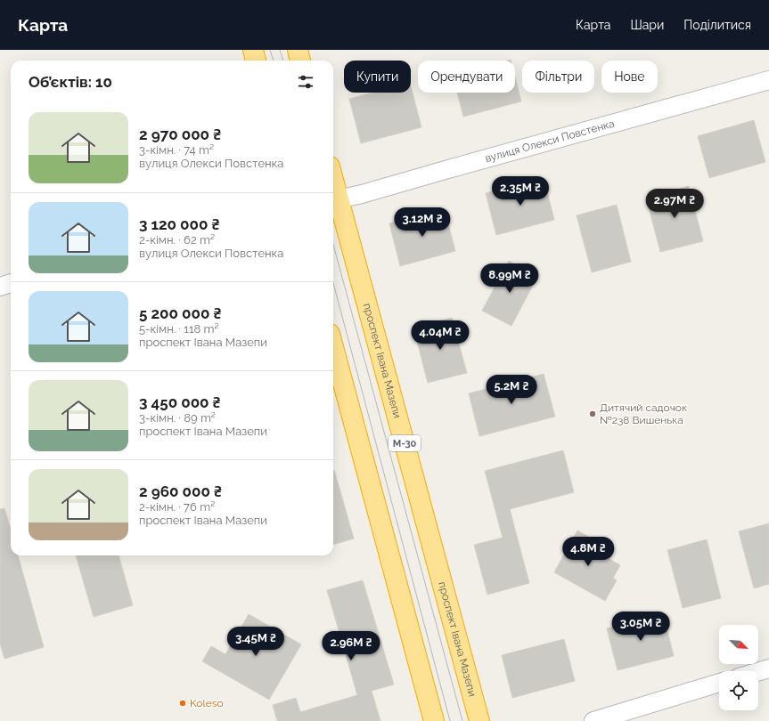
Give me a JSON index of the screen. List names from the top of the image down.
{
  "streets": {
    "highway": ["проспект Івана Мазепи", "М-30"],
    "street": ["вулиця Олекси Повстенка"]
  },
  "crossings": [
    ["вулиця Олекси Повстенка", "проспект Івана Мазепи"]
  ],
  "places": ["Дитячий садочок №238 Вишенька", "Koleso"],
  "north": "bottom right",
  "page": {
    "header": "Карта",
    "nav": ["Карта", "Шари", "Поділитися"],
    "chip": [
      "Купити",
      "Орендувати",
      "Фільтри",
      "Нове"
    ],
    "heading": "Об’єктів: 10",
    "list": [
      {
        "name": "2 970 000 ₴",
        "note": "3-кімн. · 74 m² · вулиця Олекси Повстенка"
      },
      {
        "name": "3 120 000 ₴",
        "note": "2-кімн. · 62 m² · вулиця Олекси Повстенка"
      },
      {
        "name": "5 200 000 ₴",
        "note": "5-кімн. · 118 m² · проспект Івана Мазепи"
      },
      {
        "name": "3 450 000 ₴",
        "note": "3-кімн. · 89 m² · проспект Івана Мазепи"
      },
      {
        "name": "2 960 000 ₴",
        "note": "2-кімн. · 76 m² · проспект Івана Мазепи"
      }
    ],
    "price": [
      "2.35M ₴",
      "2.97M ₴",
      "3.12M ₴",
      "8.99M ₴",
      "4.04M ₴",
      "5.2M ₴",
      "4.8M ₴",
      "3.05M ₴",
      "3.45M ₴",
      "2.96M ₴"
    ]
  }
}
